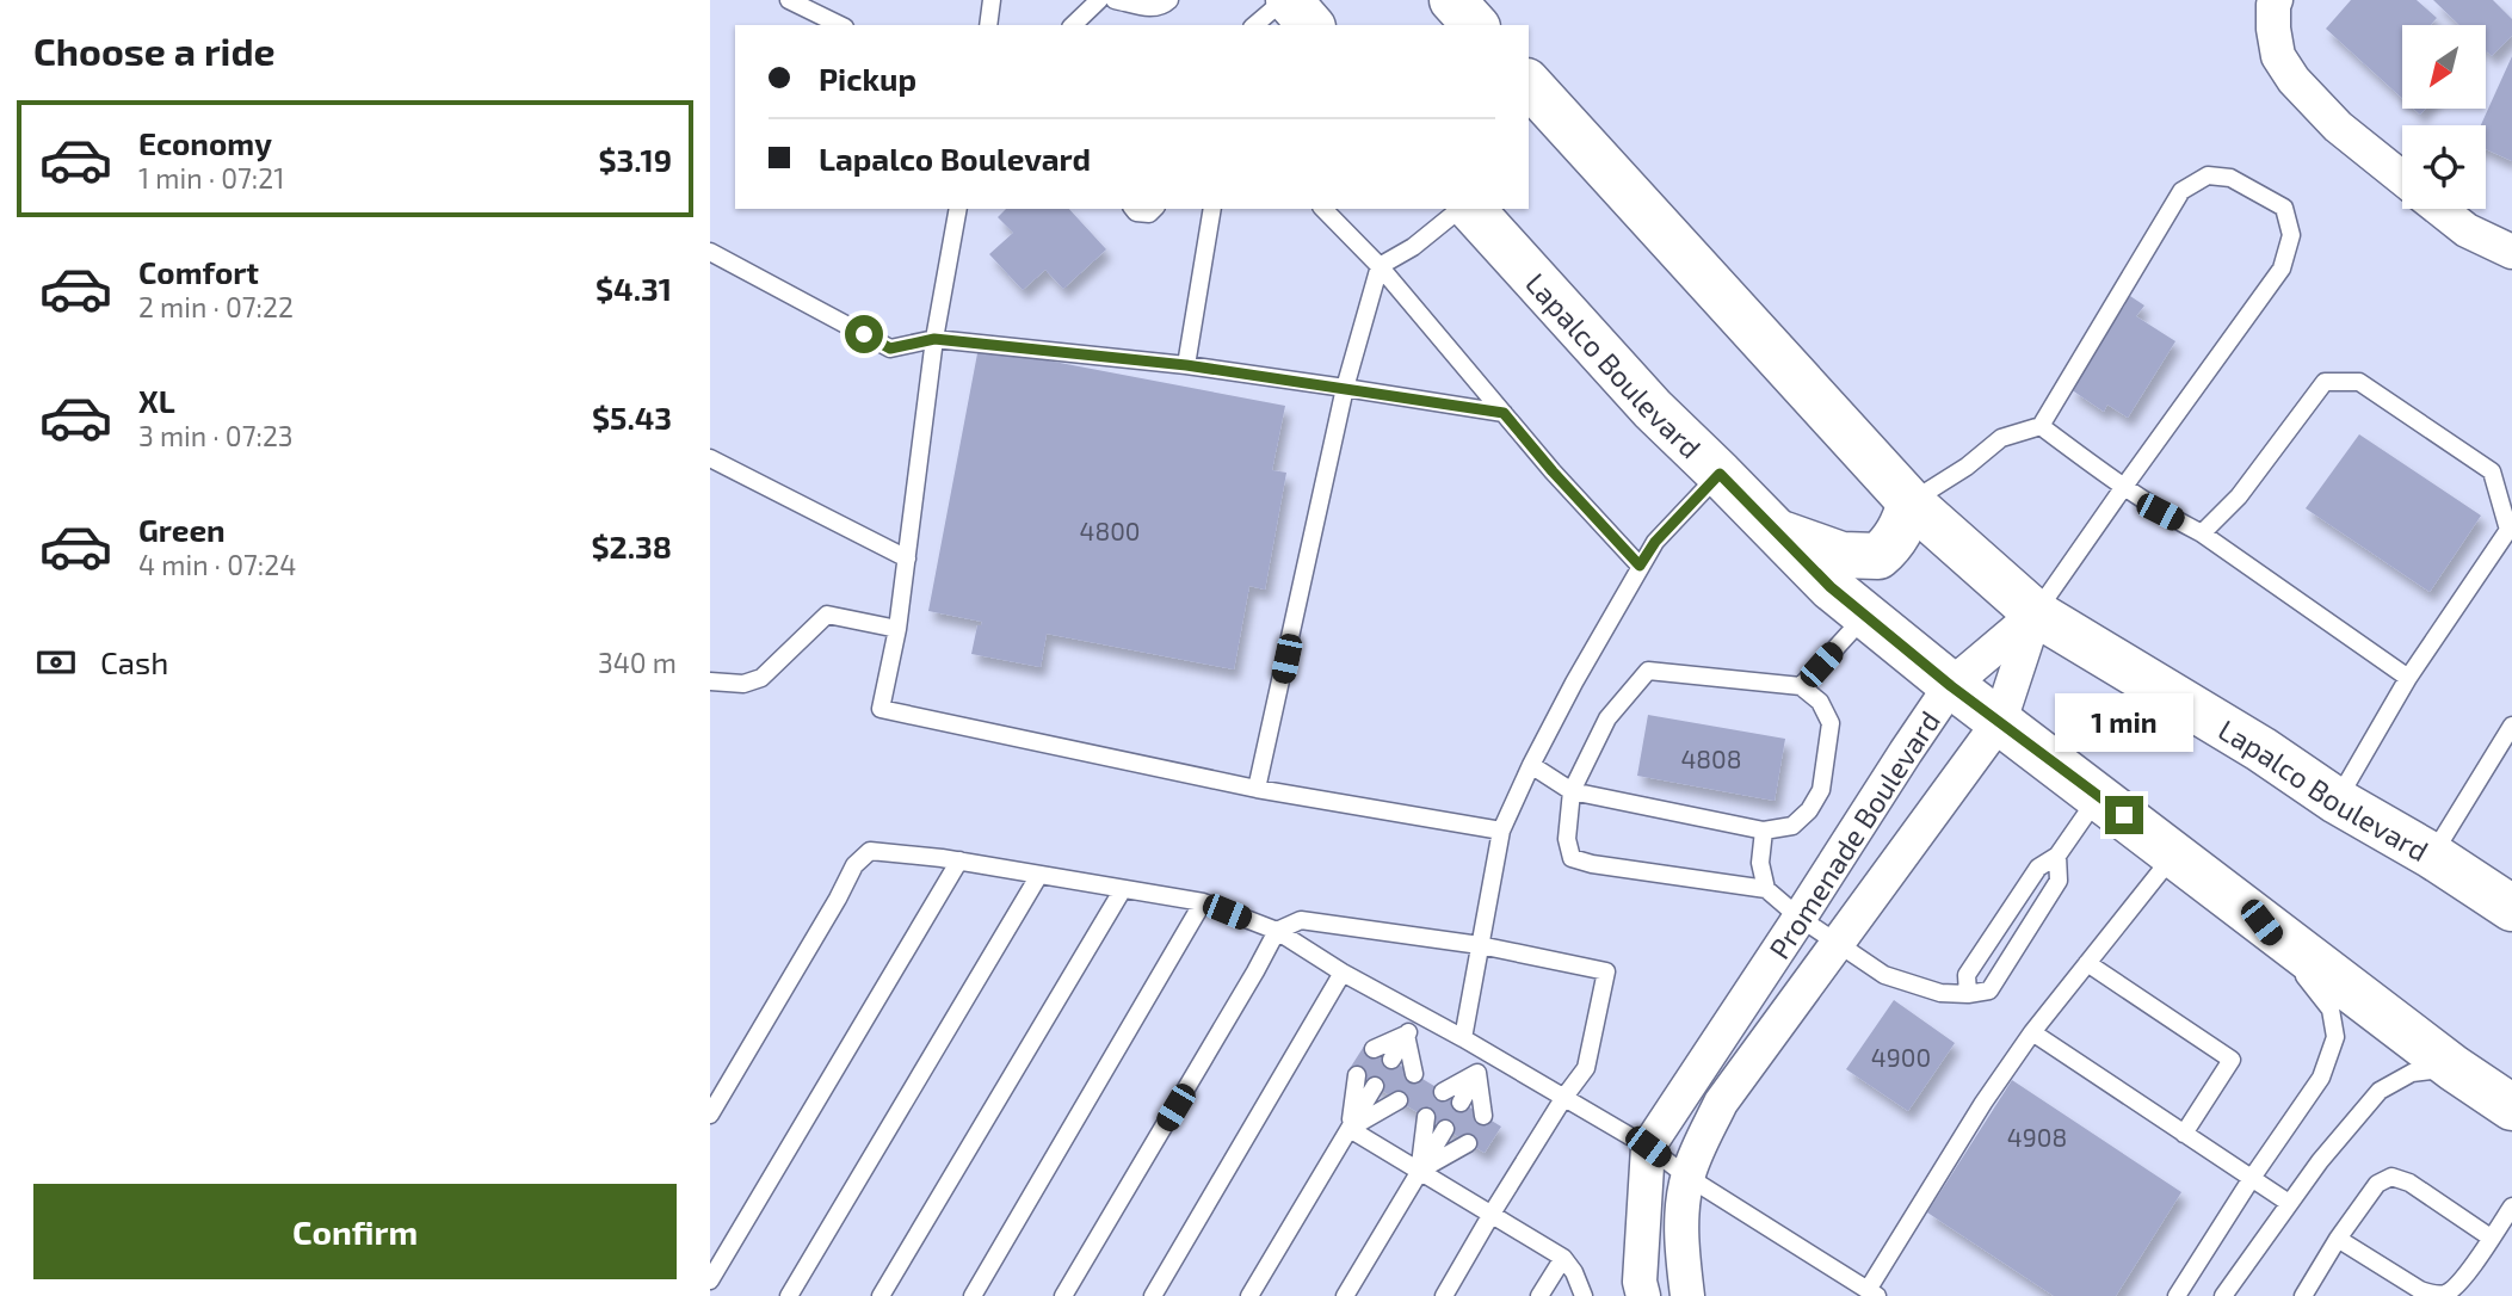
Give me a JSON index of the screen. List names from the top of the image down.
{
  "streets": {
    "main road": ["Lapalco Boulevard"],
    "street": ["Promenade Boulevard"]
  },
  "crossings": [
    ["Lapalco Boulevard", "Promenade Boulevard"]
  ],
  "house_numbers": [
    "4800",
    "4808",
    "4900",
    "4908"
  ],
  "north": "bottom left",
  "page": {
    "heading": "Choose a ride",
    "banner": ["Pickup", "Lapalco Boulevard"],
    "list": [
      {
        "name": "Economy",
        "note": "1 min · 07:21",
        "value": "$3.19"
      },
      {
        "name": "Comfort",
        "note": "2 min · 07:22",
        "value": "$4.31"
      },
      {
        "name": "XL",
        "note": "3 min · 07:23",
        "value": "$5.43"
      },
      {
        "name": "Green",
        "note": "4 min · 07:24",
        "value": "$2.38"
      }
    ],
    "pay": ["Cash", "340 m"],
    "bubble": "1 min",
    "buttons": "Confirm"
  }
}
